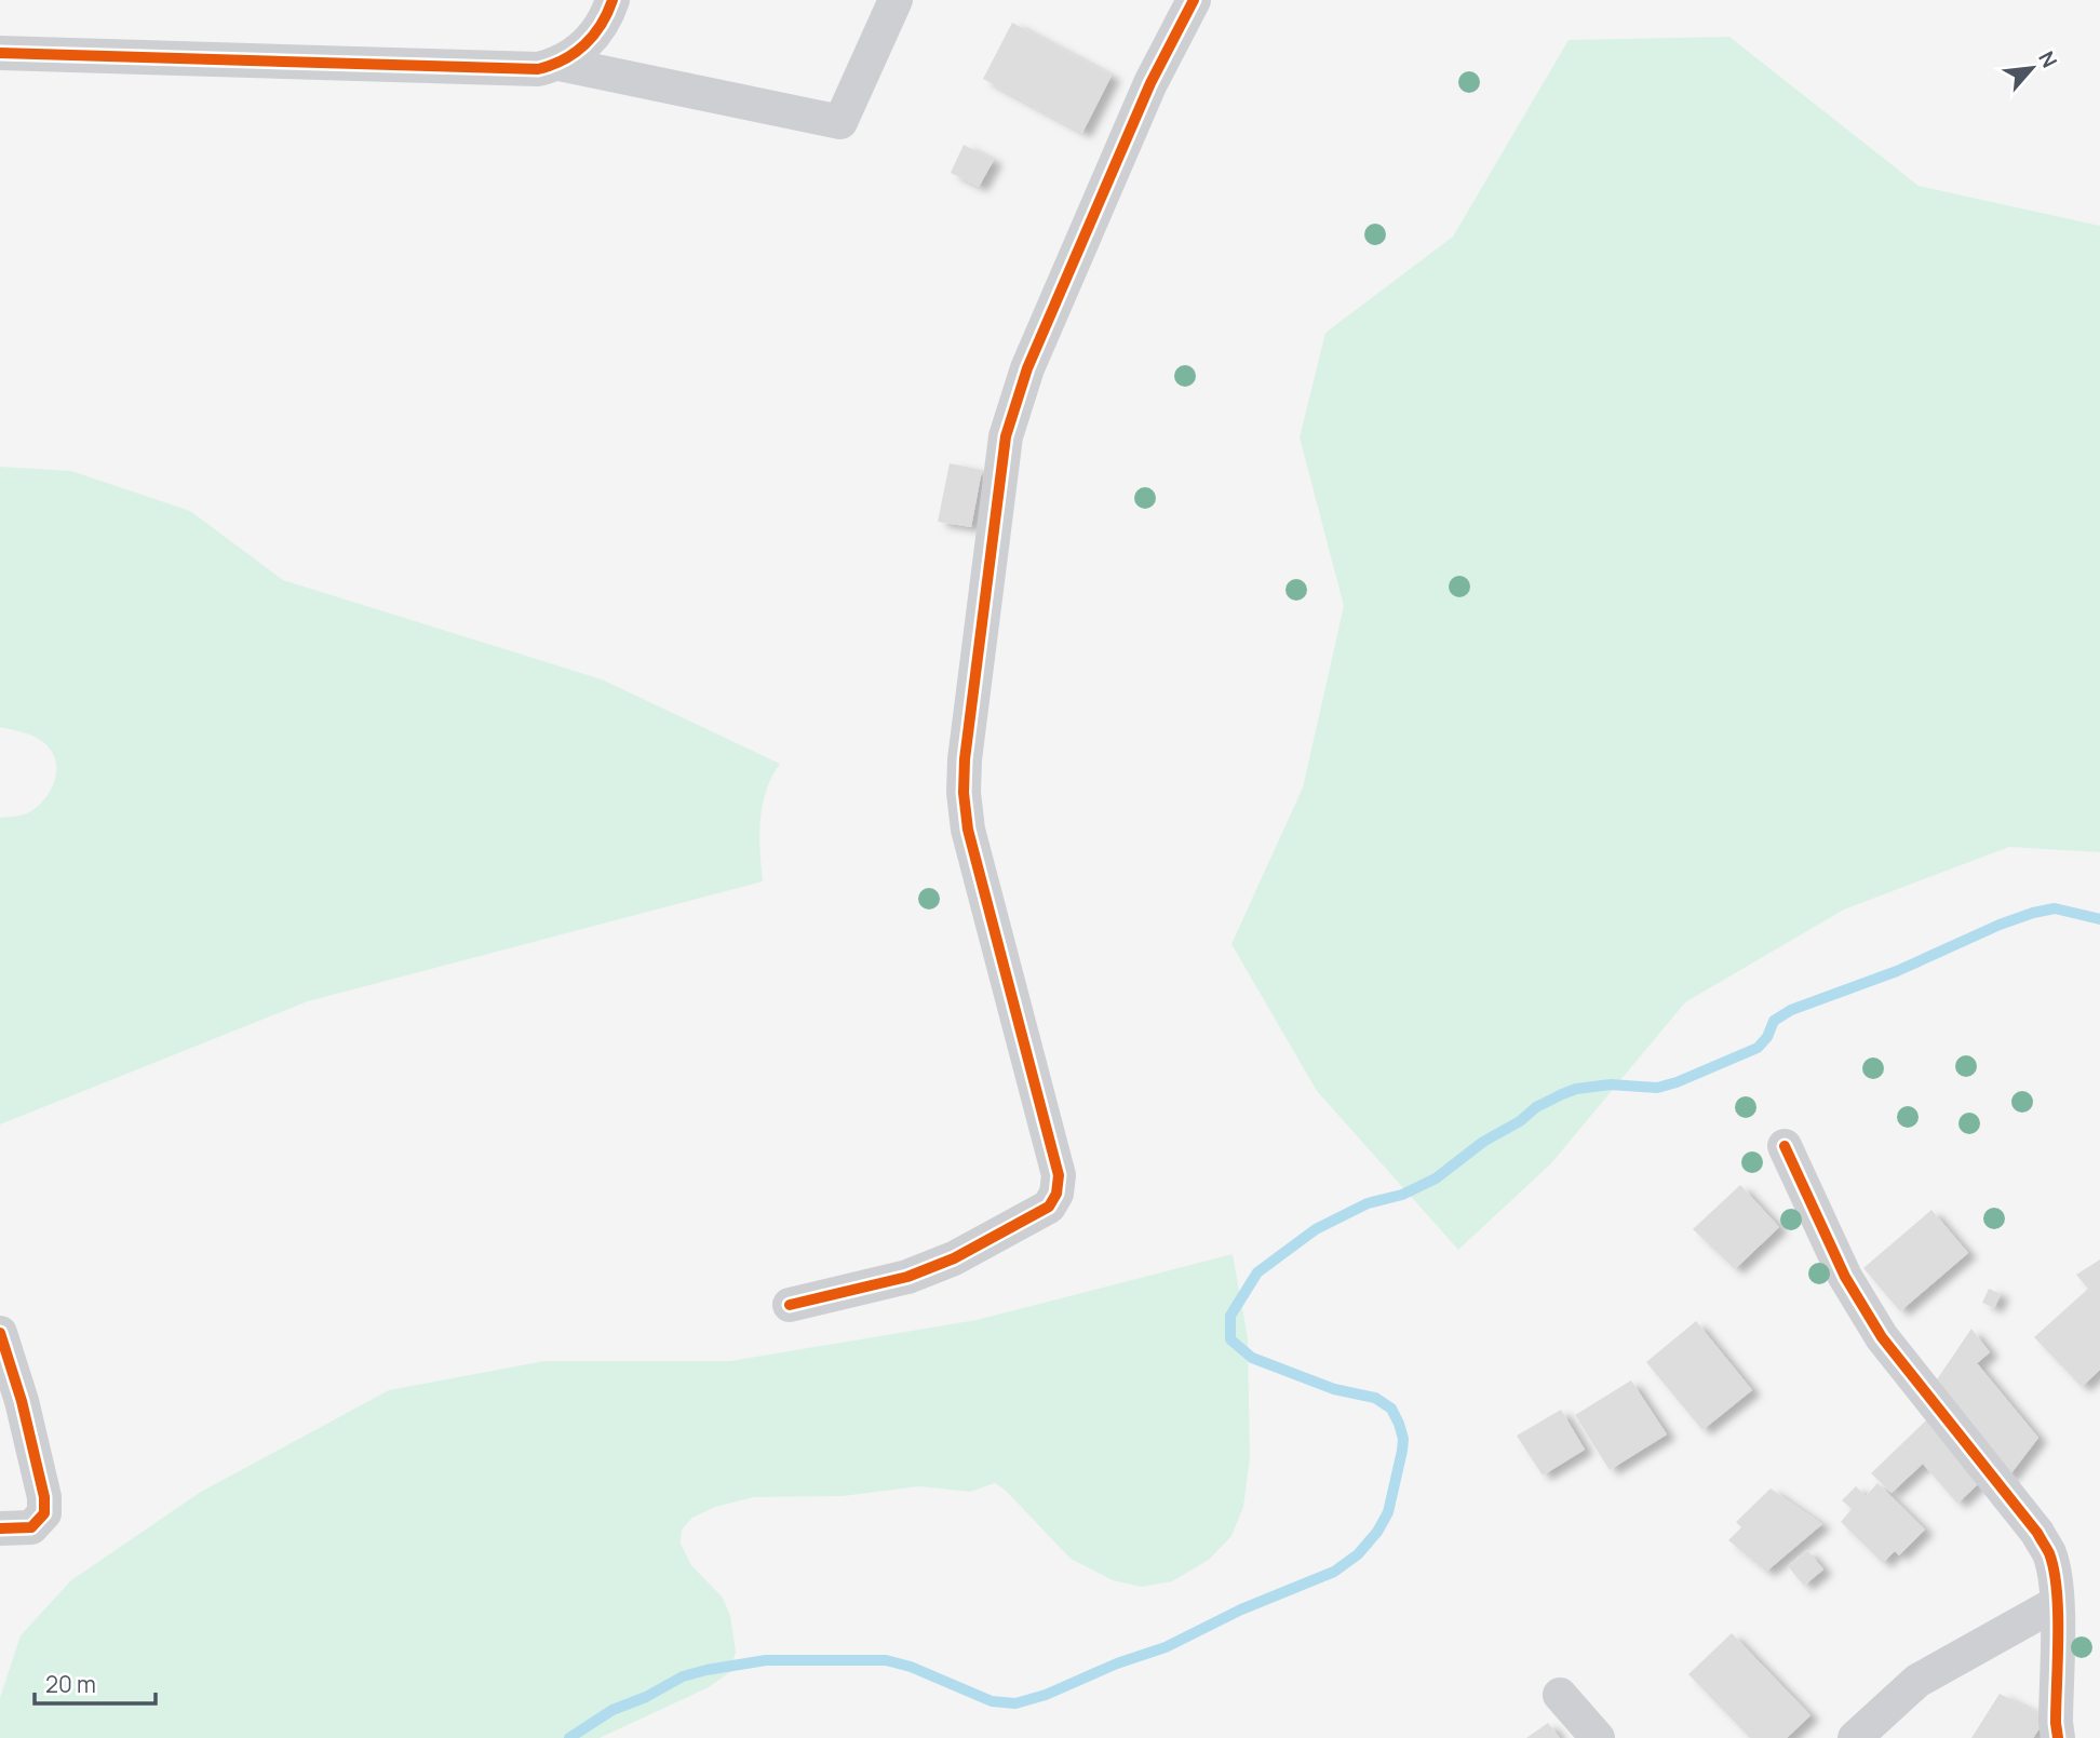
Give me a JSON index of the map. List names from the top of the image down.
{
  "scale_bar": "20 m",
  "north": "top right"
}
